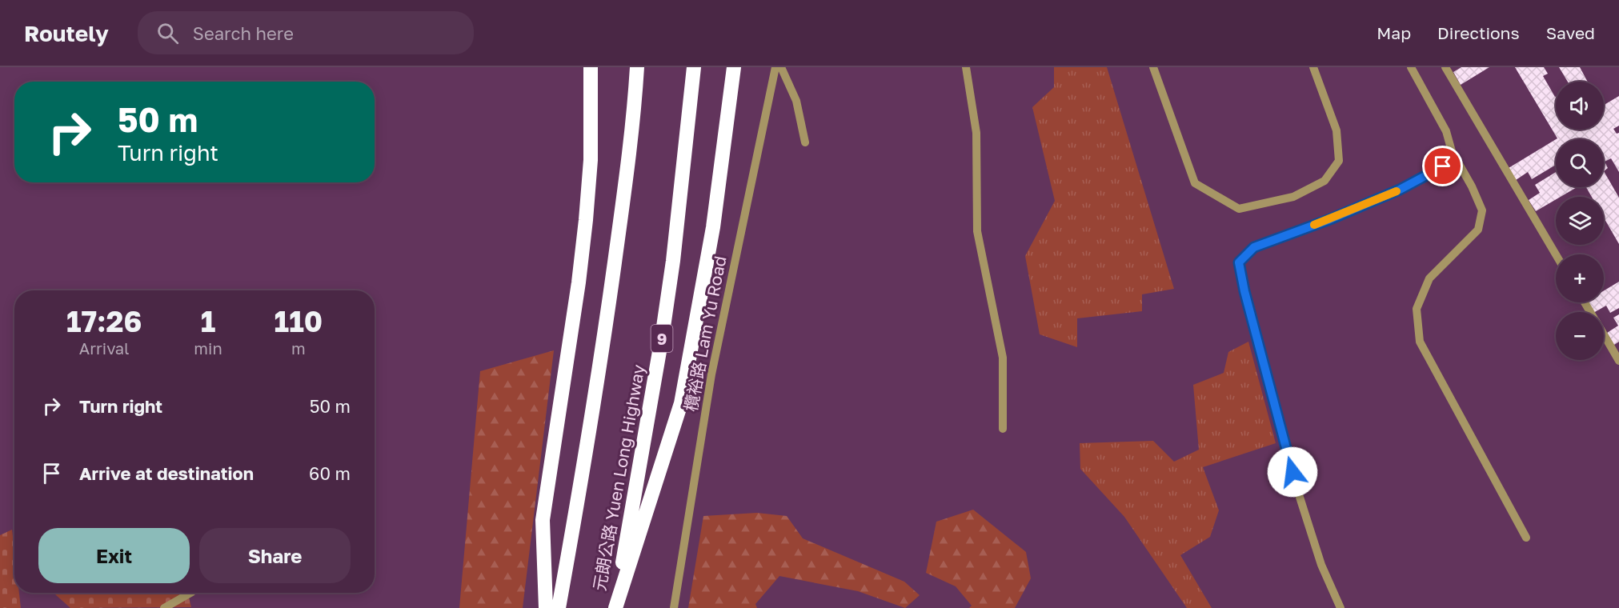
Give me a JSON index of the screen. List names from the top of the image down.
{
  "streets": {
    "highway": ["9", "元朗公路 Yuen Long Highway"],
    "street": ["欖裕路 Lam Yu Road"]
  },
  "page": {
    "header": "Routely",
    "search": "Search here",
    "nav": ["Map", "Directions", "Saved"],
    "map_buttons": ["+", "−"],
    "turn": ["50 m", "Turn right"],
    "eta": [
      "17:26",
      "Arrival",
      "1",
      "min",
      "110",
      "m"
    ],
    "list": [
      {
        "name": "Turn right",
        "value": "50 m"
      },
      {
        "name": "Arrive at destination",
        "value": "60 m"
      }
    ],
    "buttons": ["Exit", "Share"]
  }
}
